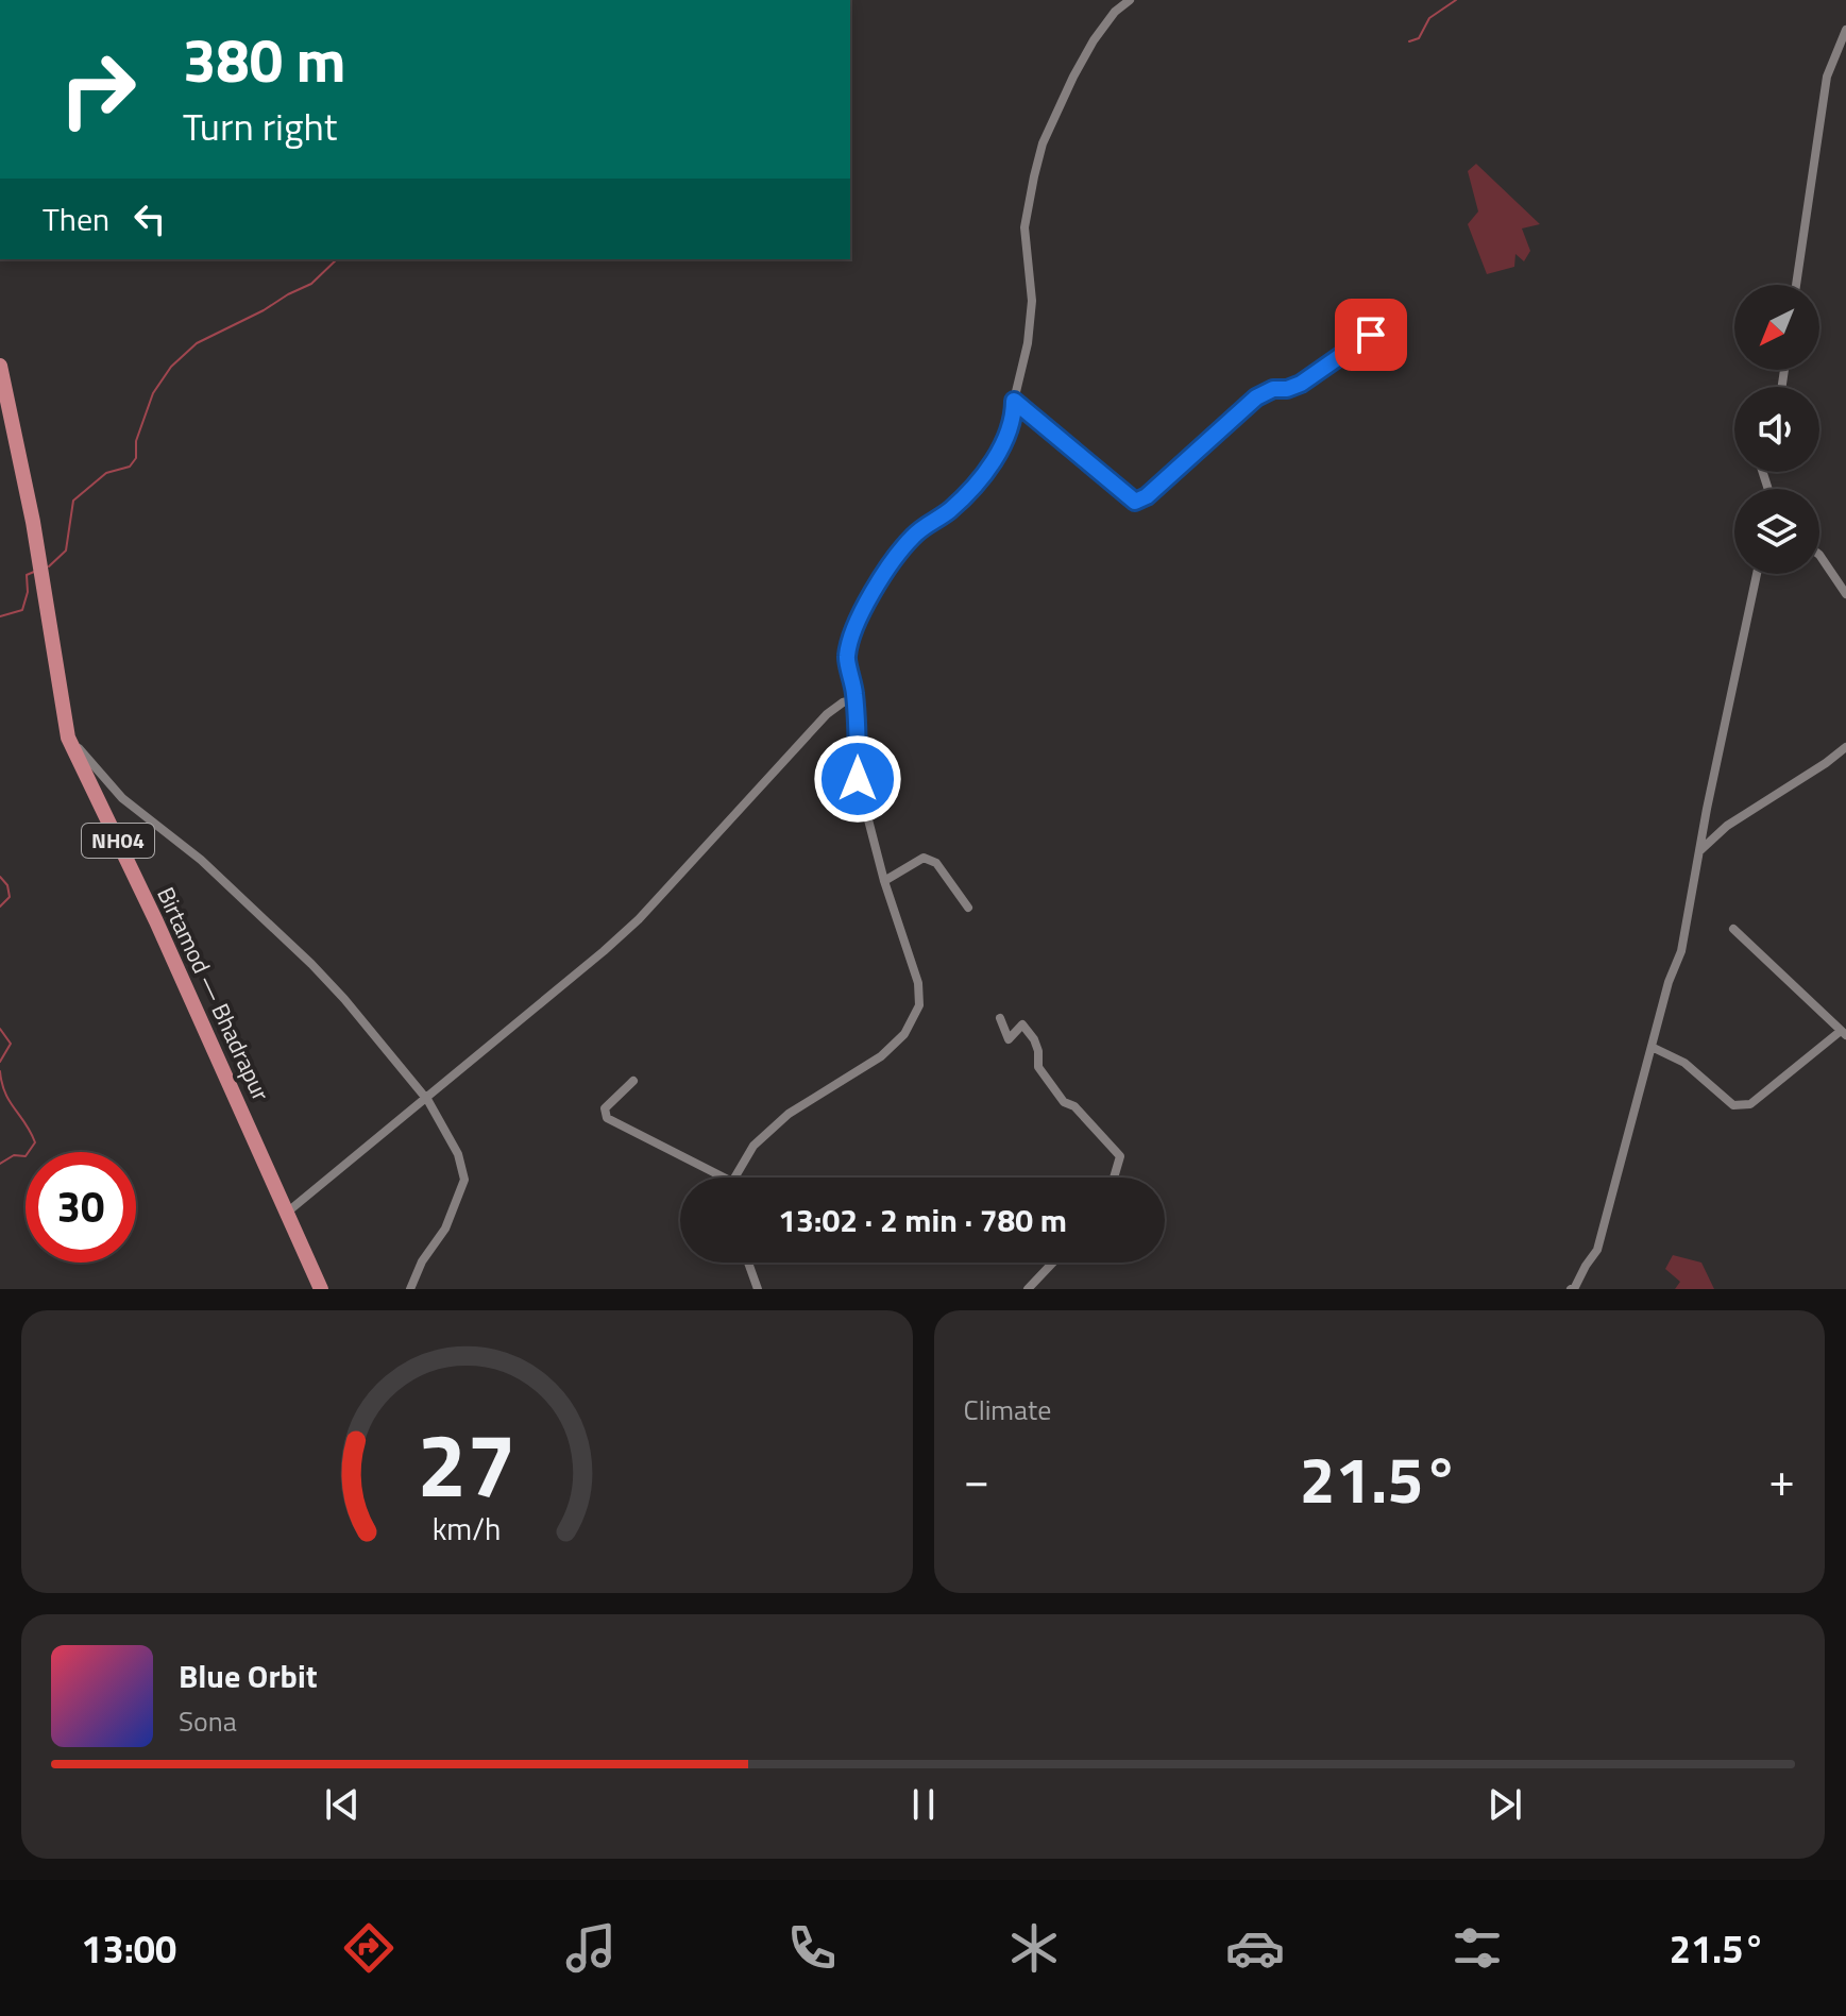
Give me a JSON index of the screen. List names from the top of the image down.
{
  "streets": {
    "main road": ["NH04", "Birtamod — Bhadrapur"]
  },
  "north": "bottom left",
  "page": {
    "turn": ["380 m", "Turn right"],
    "then": "Then",
    "limit": "30",
    "trip": "13:02 · 2 min · 780 m",
    "tile": "Climate",
    "heat": ["−", "21.5°", "+"],
    "song": ["Blue Orbit", "Sona"],
    "tabs": ["13:00", "21.5°"],
    "gauge": ["27", "km/h"]
  }
}
